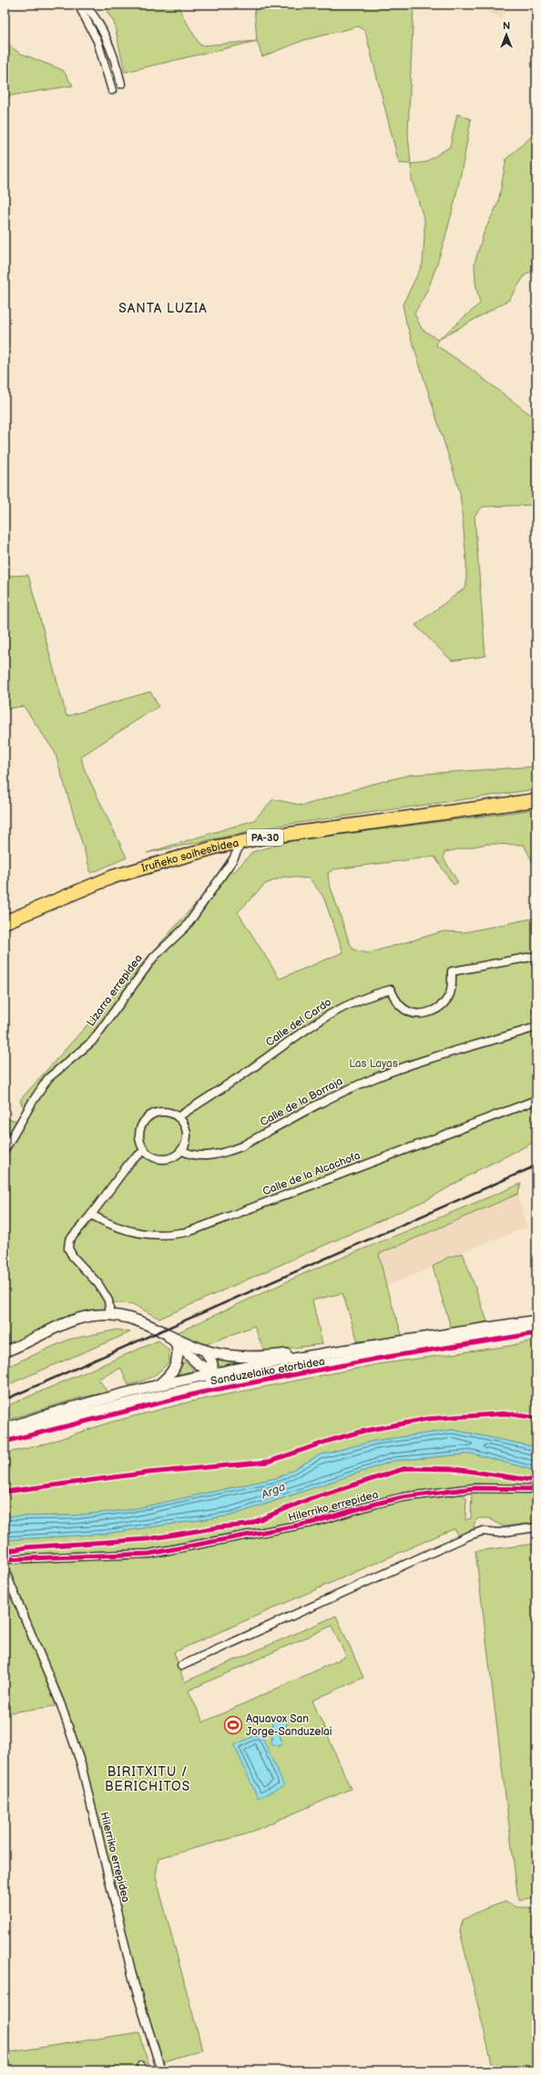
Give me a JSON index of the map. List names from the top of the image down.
{
  "streets": {
    "highway": ["PA-30", "Iruñeko saihesbidea"],
    "main road": ["Sanduzelaiko etorbidea"],
    "street": [
      "Lizarra errepidea",
      "Calle del Cardo",
      "Calle de la Borraja",
      "Calle de la Alcachofa",
      "Hilerriko errepidea"
    ]
  },
  "crossings": [
    ["Iruñeko saihesbidea", "Lizarra errepidea"],
    ["Calle del Cardo", "Calle de la Borraja"]
  ],
  "districts": ["SANTA LUZIA", "BIRITXITU / BERICHITOS"],
  "water": ["Arga"],
  "parks": ["Las Layas"],
  "places": {
    "sports": ["Aquavox San Jorge-Sanduzelai"]
  },
  "north": "top"
}
